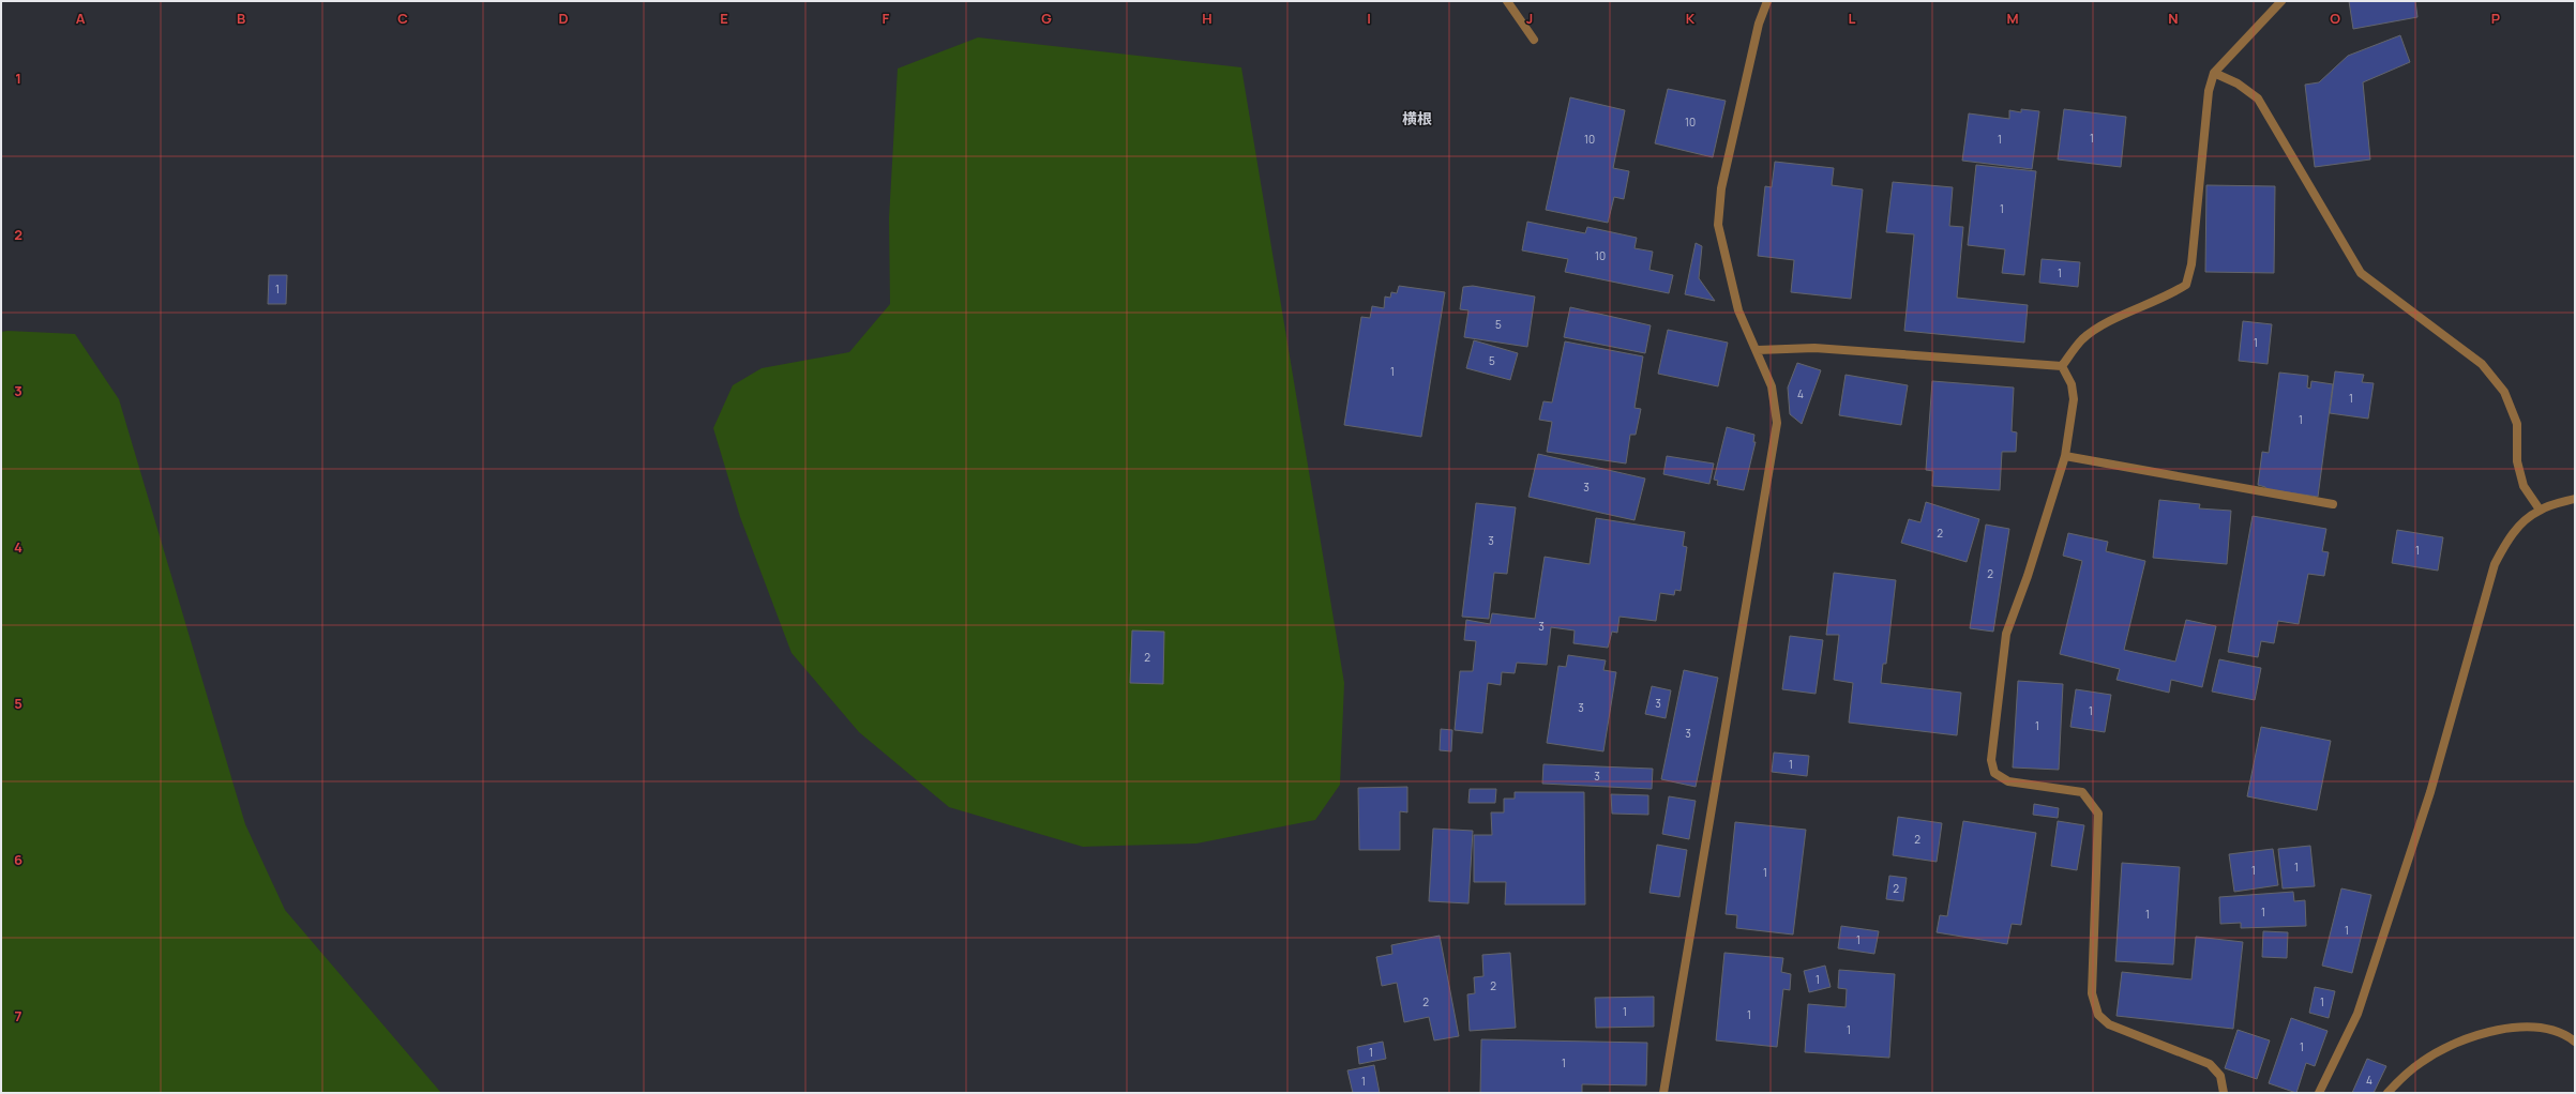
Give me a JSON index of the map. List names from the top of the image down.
{
  "districts": ["横根"],
  "house_numbers": [
    "10",
    "1",
    "10",
    "1",
    "1",
    "10",
    "1",
    "1",
    "5",
    "1",
    "5",
    "1",
    "4",
    "1",
    "1",
    "3",
    "2",
    "3",
    "1",
    "2",
    "3",
    "2",
    "3",
    "3",
    "1",
    "1",
    "3",
    "1",
    "3",
    "2",
    "1",
    "1",
    "1",
    "2",
    "1",
    "1",
    "1",
    "1",
    "1",
    "2",
    "2",
    "1",
    "1",
    "1",
    "1",
    "1",
    "1",
    "1",
    "4",
    "1"
  ],
  "grid": {
    "columns": [
      "A",
      "B",
      "C",
      "D",
      "E",
      "F",
      "G",
      "H",
      "I",
      "J",
      "K",
      "L",
      "M",
      "N",
      "O",
      "P"
    ],
    "rows": [
      "1",
      "2",
      "3",
      "4",
      "5",
      "6",
      "7"
    ]
  }
}
